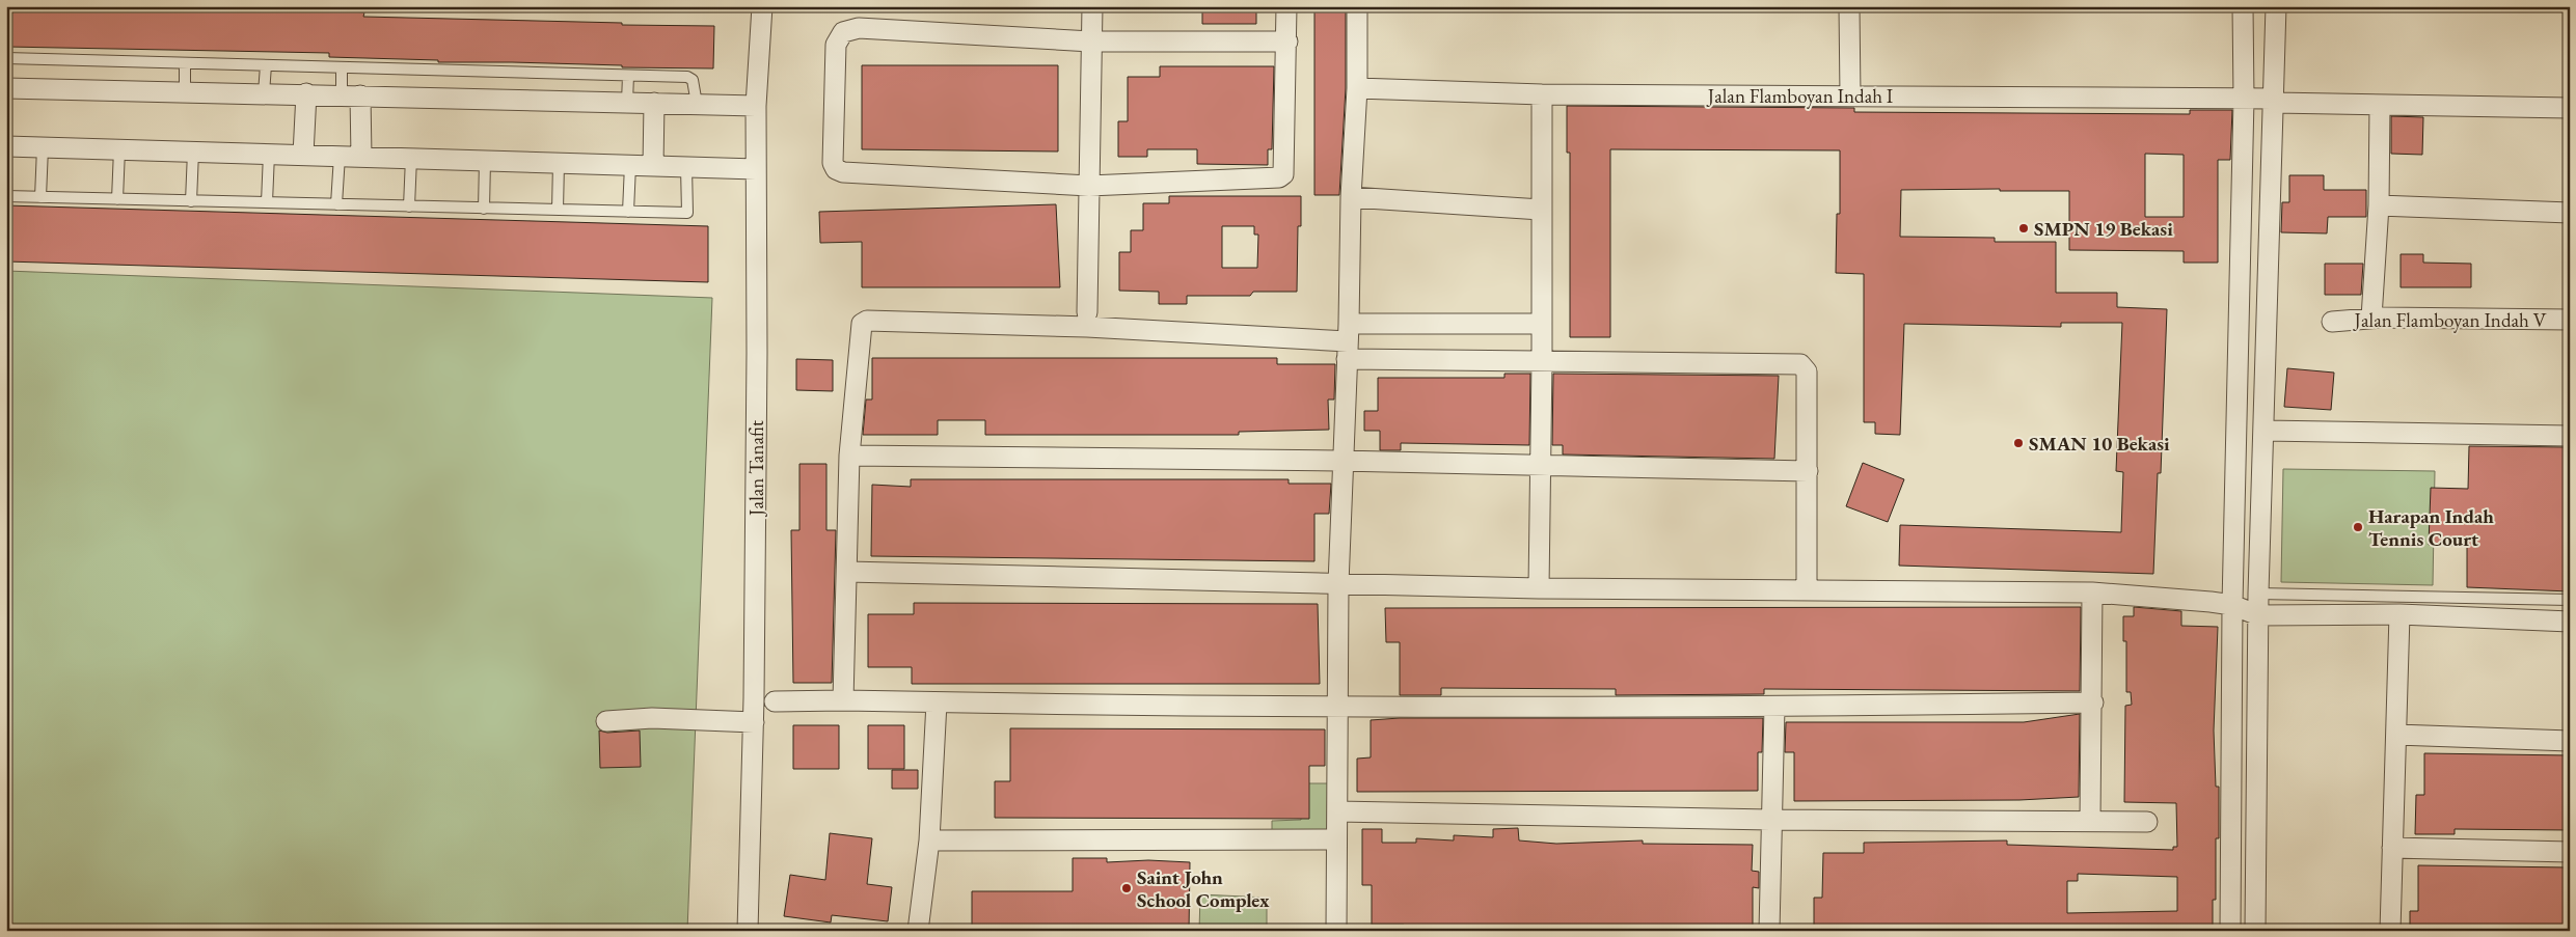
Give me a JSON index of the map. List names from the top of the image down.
{
  "streets": {
    "street": ["Jalan Flamboyan Indah I", "Jalan Flamboyan Indah V", "Jalan Tanafit"]
  },
  "places": [
    "SMPN 19 Bekasi",
    "SMAN 10 Bekasi",
    "Harapan Indah Tennis Court",
    "Saint John School Complex"
  ]
}
